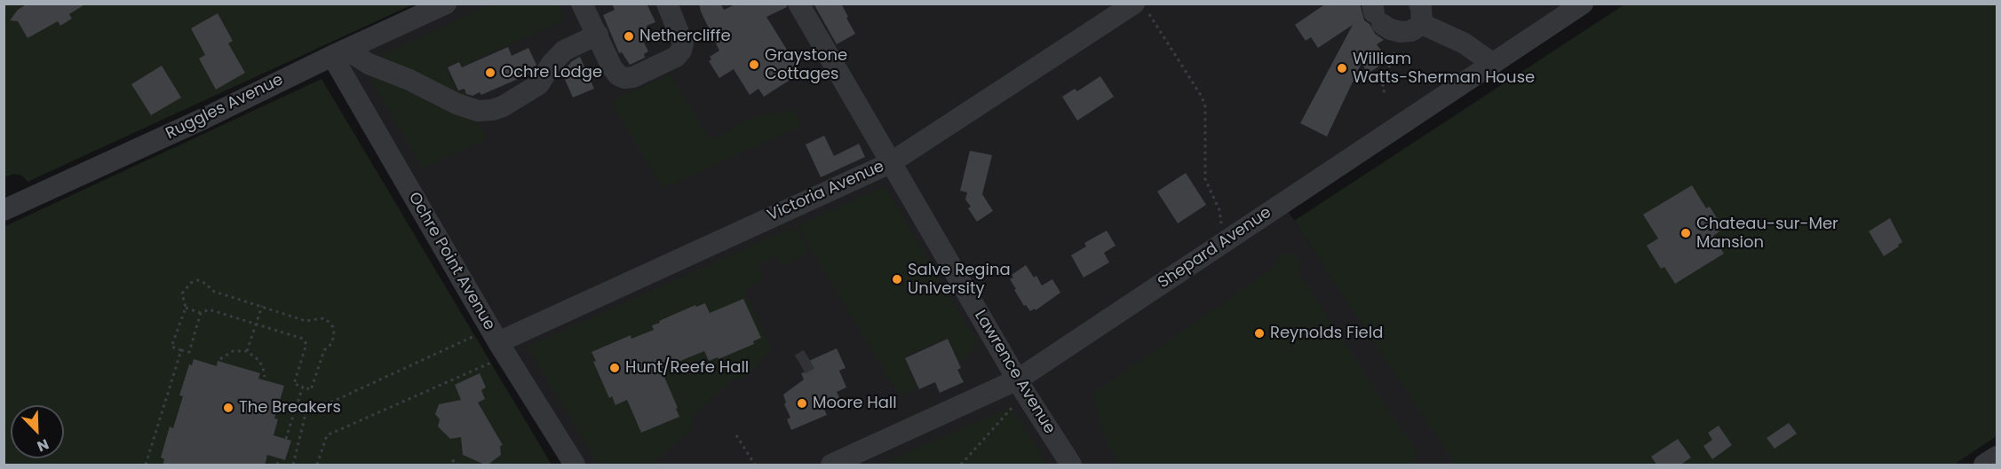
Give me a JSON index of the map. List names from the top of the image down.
{
  "streets": {
    "street": [
      "Ruggles Avenue",
      "Victoria Avenue",
      "Shepard Avenue",
      "Ochre Point Avenue",
      "Lawrence Avenue"
    ]
  },
  "crossings": [
    ["Ruggles Avenue", "Ochre Point Avenue"],
    ["Victoria Avenue", "Ochre Point Avenue"],
    ["Victoria Avenue", "Lawrence Avenue"],
    ["Shepard Avenue", "Lawrence Avenue"]
  ],
  "places": [
    "Nethercliffe",
    "Graystone Cottages",
    "William Watts-Sherman House",
    "Ochre Lodge",
    "Chateau-sur-Mer Mansion",
    "Salve Regina University",
    "Reynolds Field",
    "Hunt/Reefe Hall",
    "Moore Hall",
    "The Breakers"
  ],
  "north": "bottom right"
}
